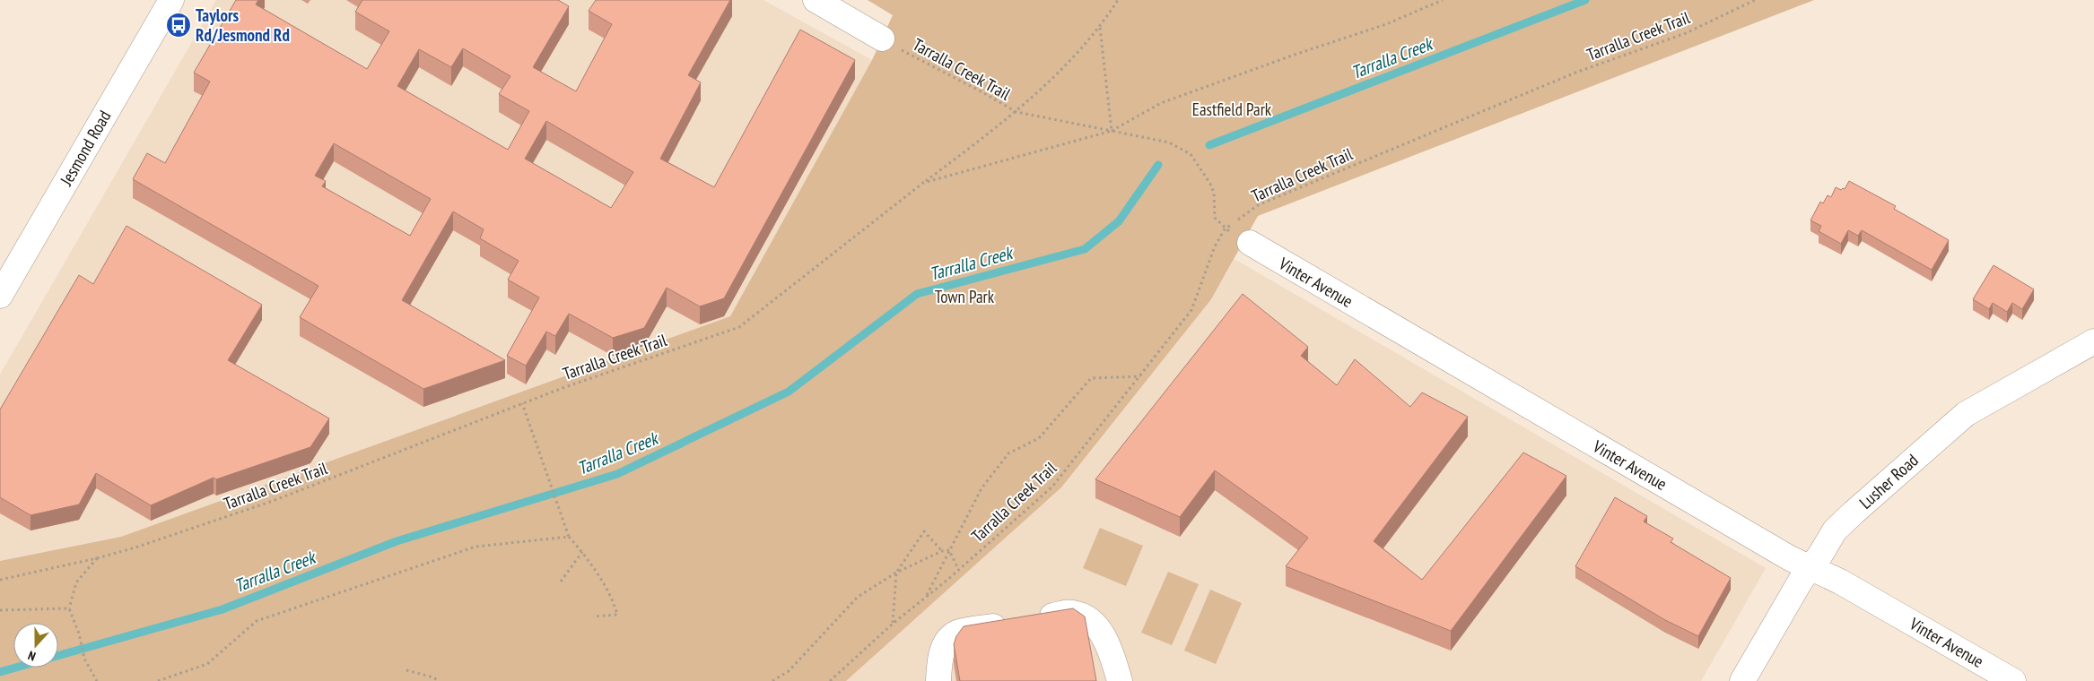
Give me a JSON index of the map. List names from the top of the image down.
{
  "streets": {
    "street": ["Jesmond Road", "Vinter Avenue", "Lusher Road"],
    "path": ["Tarralla Creek Trail"]
  },
  "crossings": [
    ["Vinter Avenue", "Lusher Road"]
  ],
  "water": ["Tarralla Creek"],
  "parks": ["Eastfield Park", "Town Park"],
  "places": {
    "bus stop": ["Taylors Rd/Jesmond Rd"]
  },
  "north": "bottom"
}
